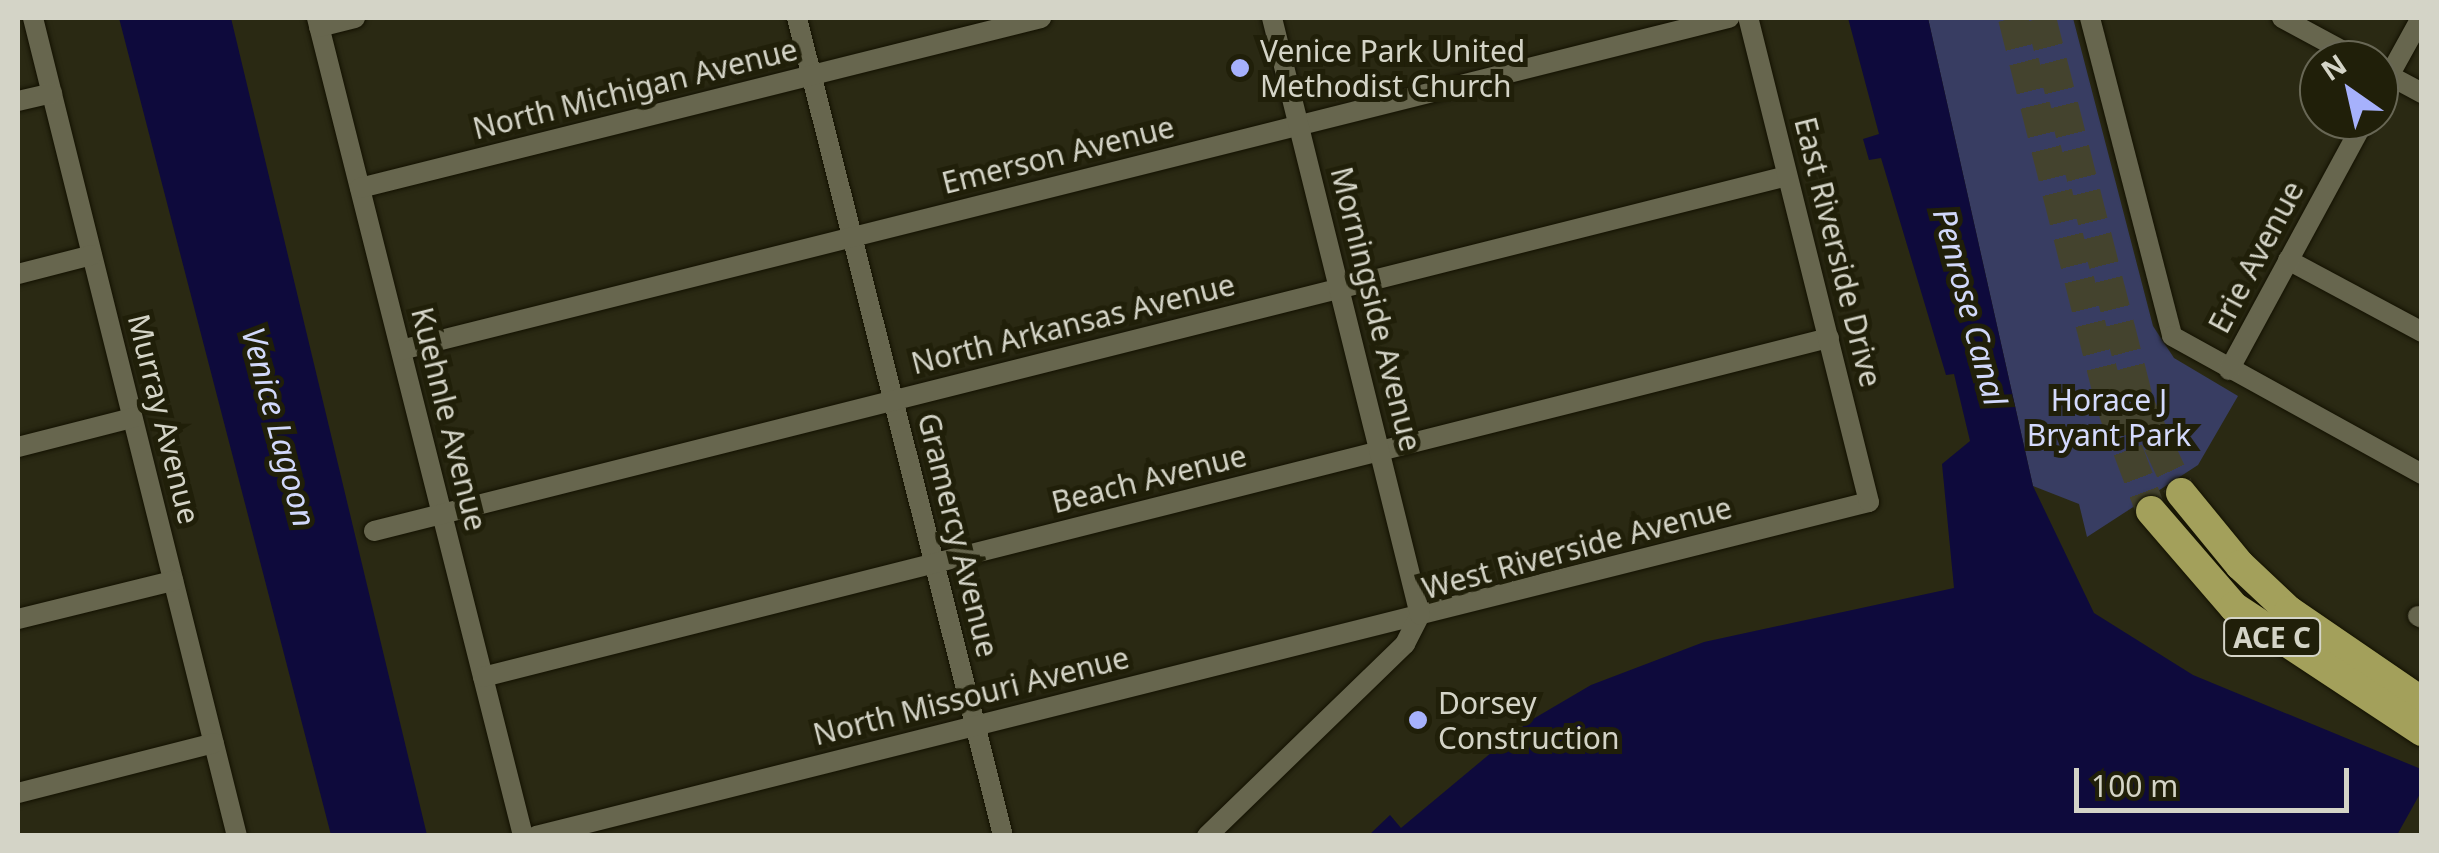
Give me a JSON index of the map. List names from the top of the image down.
{
  "streets": {
    "highway": ["ACE C"],
    "street": [
      "North Michigan Avenue",
      "Emerson Avenue",
      "East Riverside Drive",
      "Erie Avenue",
      "Morningside Avenue",
      "North Arkansas Avenue",
      "Murray Avenue",
      "Kuehnle Avenue",
      "Beach Avenue",
      "Gramercy Avenue",
      "West Riverside Avenue",
      "North Missouri Avenue"
    ]
  },
  "crossings": [
    ["North Michigan Avenue", "Kuehnle Avenue"],
    ["North Michigan Avenue", "Gramercy Avenue"],
    ["Emerson Avenue", "Morningside Avenue"],
    ["Emerson Avenue", "Kuehnle Avenue"],
    ["Emerson Avenue", "Gramercy Avenue"],
    ["East Riverside Drive", "North Arkansas Avenue"],
    ["East Riverside Drive", "Beach Avenue"],
    ["East Riverside Drive", "West Riverside Avenue"],
    ["Morningside Avenue", "North Arkansas Avenue"],
    ["Morningside Avenue", "Beach Avenue"],
    ["Morningside Avenue", "West Riverside Avenue"],
    ["Morningside Avenue", "North Missouri Avenue"],
    ["North Arkansas Avenue", "Kuehnle Avenue"],
    ["North Arkansas Avenue", "Gramercy Avenue"],
    ["Kuehnle Avenue", "Beach Avenue"],
    ["Beach Avenue", "Gramercy Avenue"],
    ["Gramercy Avenue", "North Missouri Avenue"],
    ["West Riverside Avenue", "North Missouri Avenue"]
  ],
  "water": ["Penrose Canal", "Venice Lagoon"],
  "parks": ["Horace J Bryant Park"],
  "places": ["Venice Park United Methodist Church", "Dorsey Construction"],
  "scale_bar": "100 m",
  "north": "top left"
}
